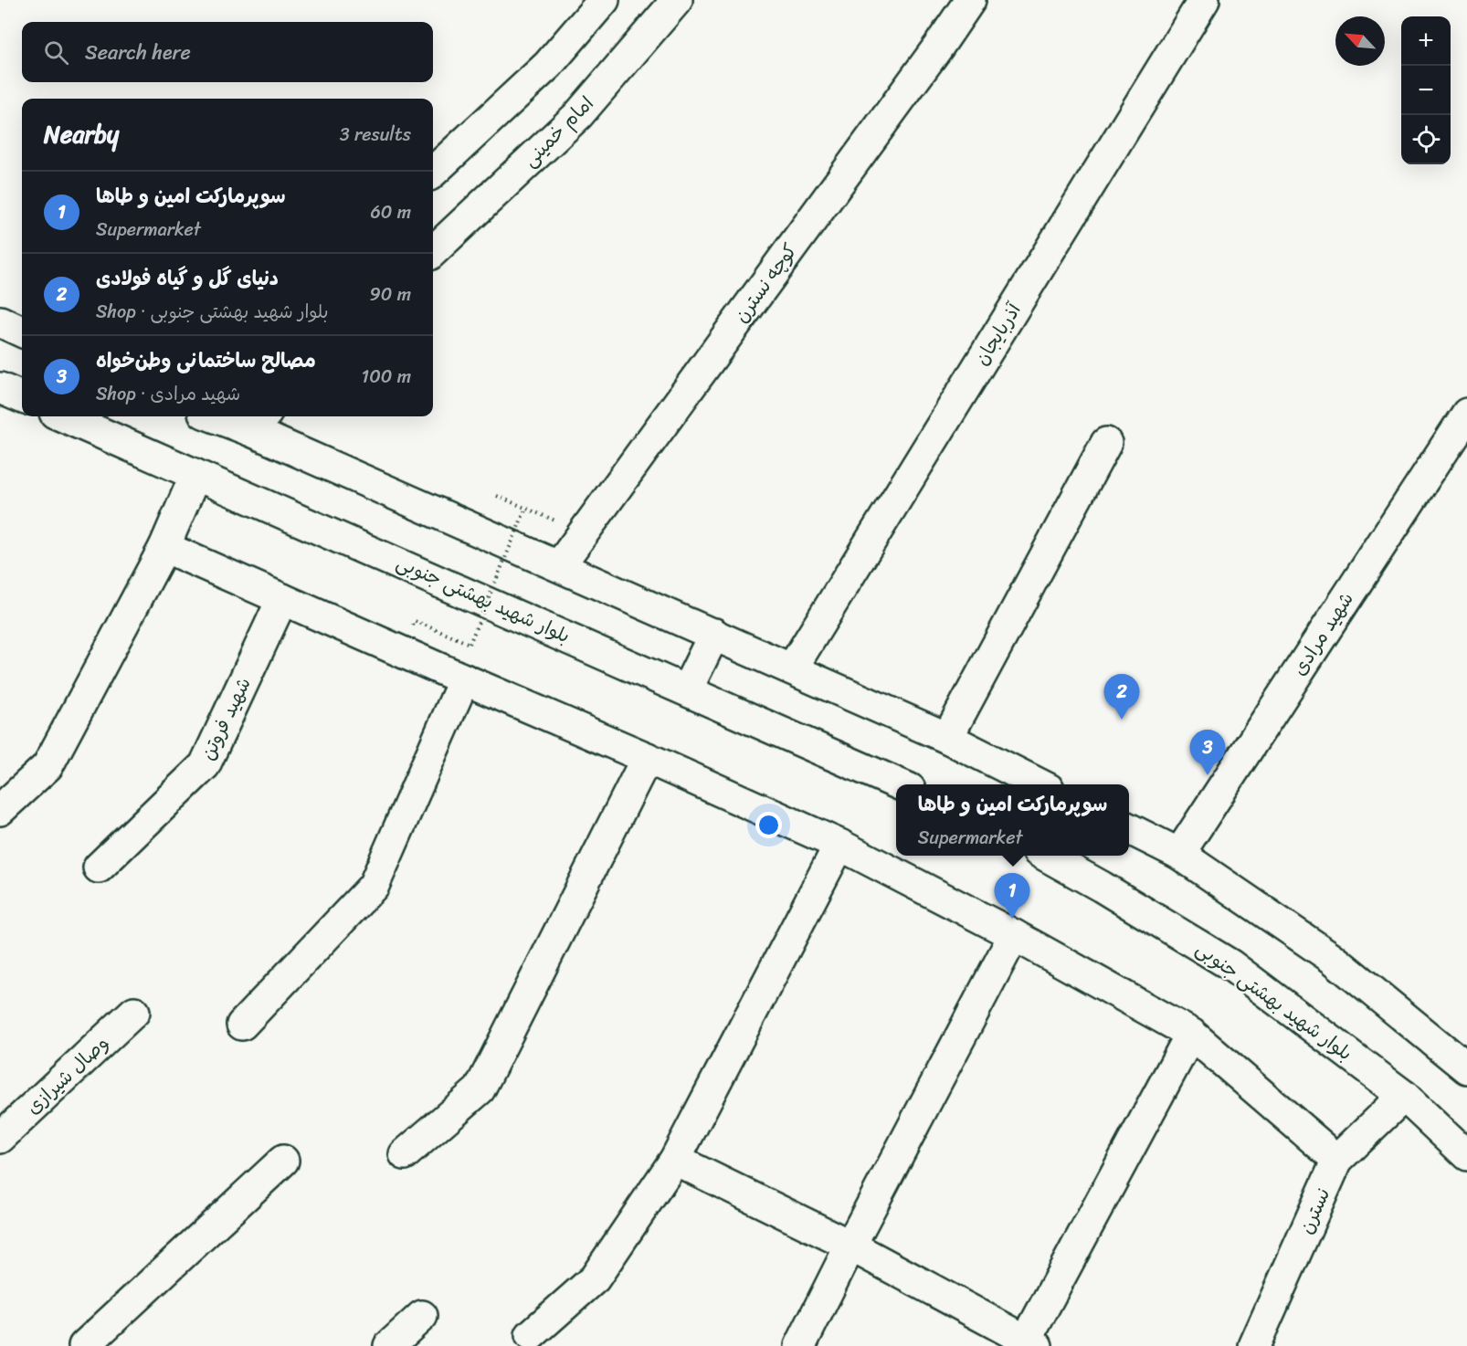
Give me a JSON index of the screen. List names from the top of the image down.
{
  "streets": {
    "street": [
      "امام خمینی",
      "کوچه نسترن",
      "آذربایجان",
      "بلوار شهید بهشتی جنوبی",
      "شهید مرادی",
      "شهید فروتن",
      "وصال شیرازی",
      "نسترن"
    ]
  },
  "crossings": [
    ["بلوار شهید بهشتی جنوبی", "نسترن"]
  ],
  "north": "top left",
  "page": {
    "map_buttons": ["+", "−"],
    "search": "Search here",
    "heading": ["Nearby", "3 results"],
    "list": [
      {
        "mark": "1",
        "name": "سوپرمارکت امین و طاها",
        "note": "Supermarket",
        "value": "60 m"
      },
      {
        "mark": "2",
        "name": "دنیای گل و گیاه فولادی",
        "note": "Shop · بلوار شهید بهشتی جنوبی",
        "value": "90 m"
      },
      {
        "mark": "3",
        "name": "مصالح ساختمانی وطن‌خواه",
        "note": "Shop · شهید مرادی",
        "value": "100 m"
      }
    ],
    "pins": ["2", "3", "1"],
    "popup": ["سوپرمارکت امین و طاها", "Supermarket"]
  }
}
